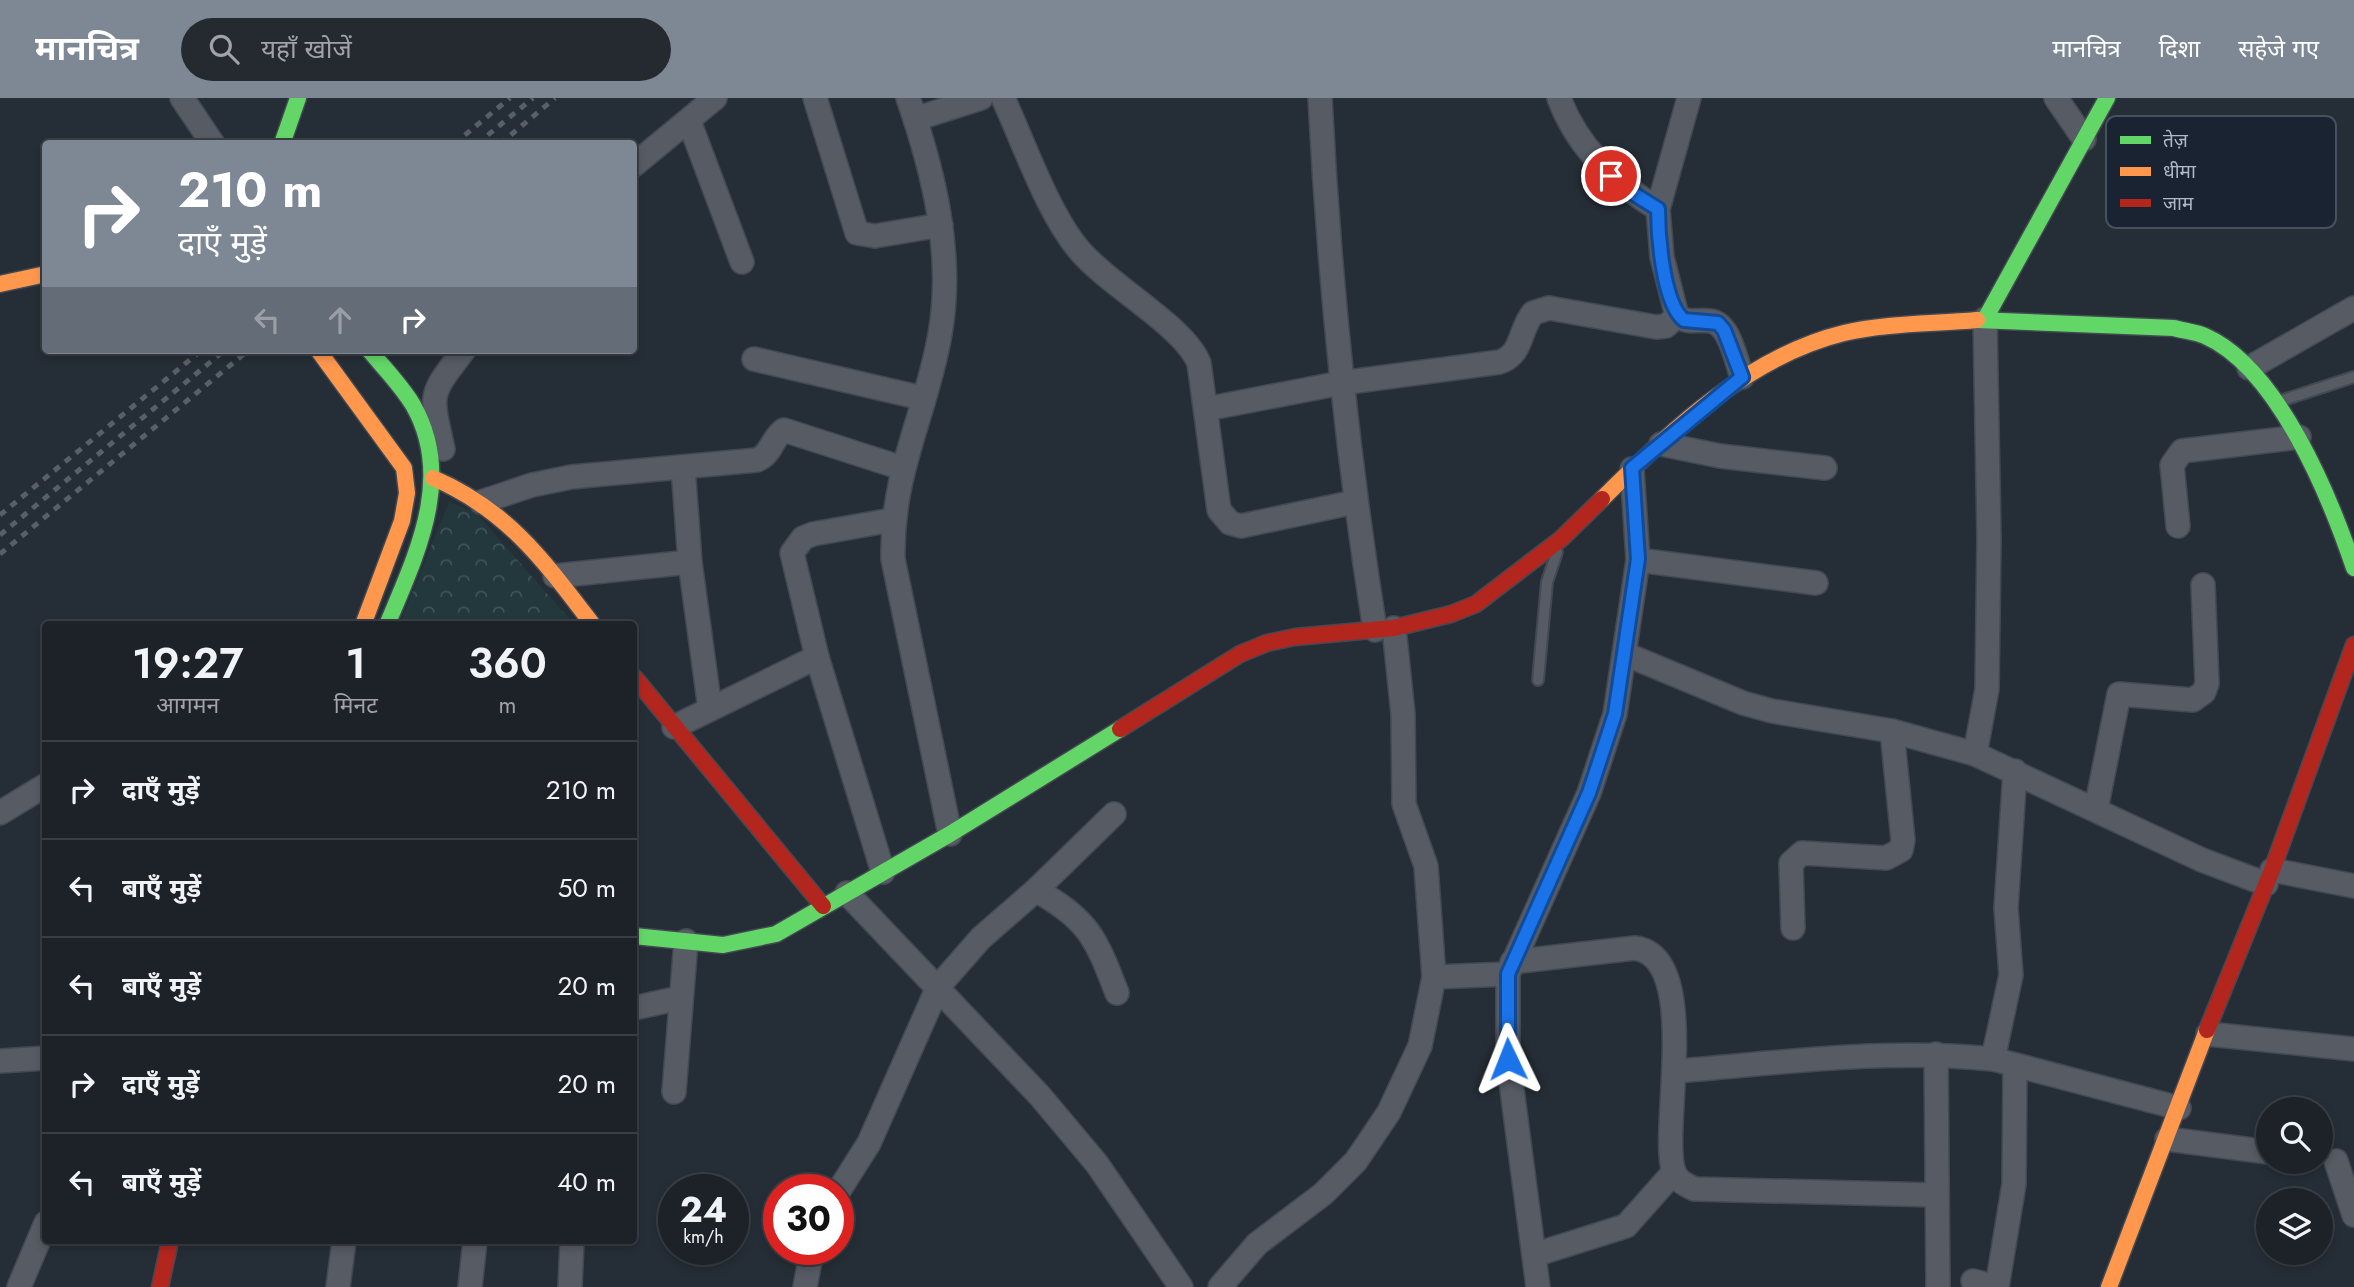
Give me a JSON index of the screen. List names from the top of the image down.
{
  "legend": ["तेज़", "धीमा", "जाम"],
  "page": {
    "header": "मानचित्र",
    "search": "यहाँ खोजें",
    "nav": ["मानचित्र", "दिशा", "सहेजे गए"],
    "turn": ["210 m", "दाएँ मुड़ें"],
    "eta": [
      "19:27",
      "आगमन",
      "1",
      "मिनट",
      "360",
      "m"
    ],
    "list": [
      {
        "name": "दाएँ मुड़ें",
        "value": "210 m"
      },
      {
        "name": "बाएँ मुड़ें",
        "value": "50 m"
      },
      {
        "name": "बाएँ मुड़ें",
        "value": "20 m"
      },
      {
        "name": "दाएँ मुड़ें",
        "value": "20 m"
      },
      {
        "name": "बाएँ मुड़ें",
        "value": "40 m"
      }
    ],
    "speed": "24 km/h",
    "limit": "30"
  }
}
